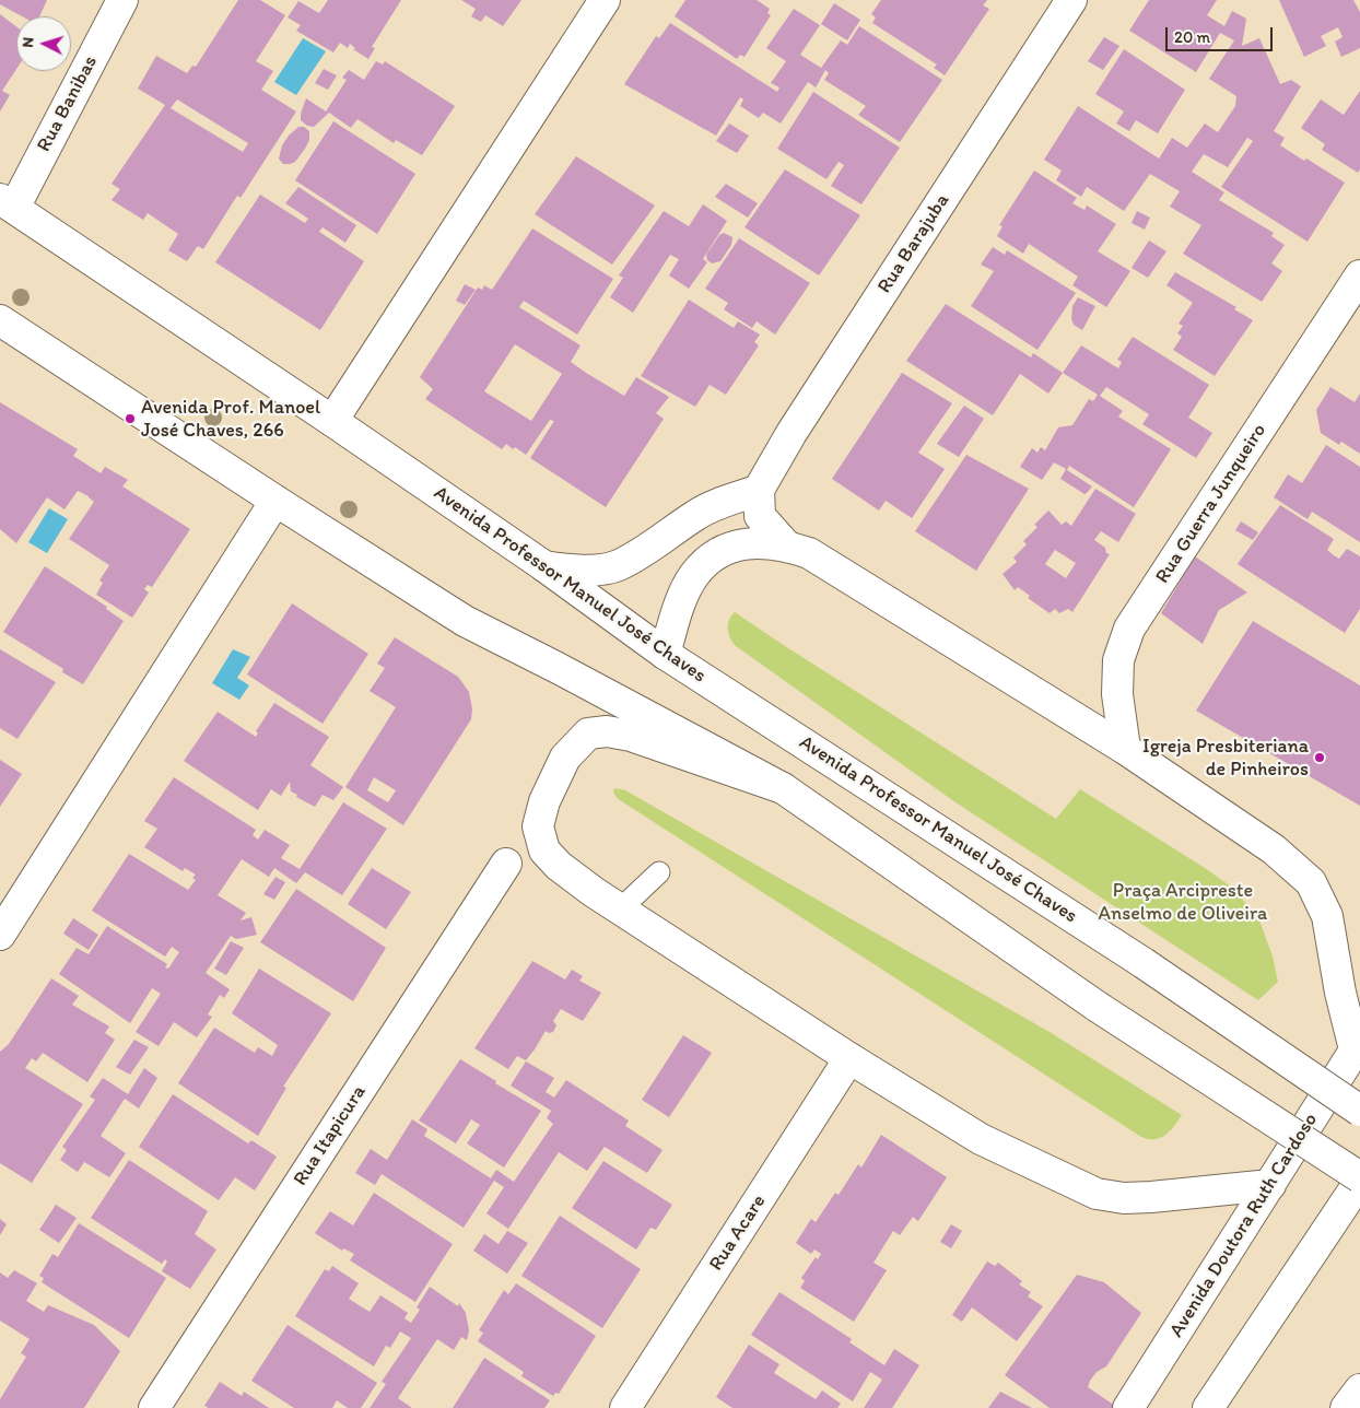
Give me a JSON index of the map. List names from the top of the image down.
{
  "streets": {
    "main road": [
      "Rua Banibas",
      "Rua Barajuba",
      "Rua Guerra Junqueiro",
      "Avenida Professor Manuel José Chaves",
      "Rua Itapicura",
      "Avenida Doutora Ruth Cardoso",
      "Rua Acare"
    ]
  },
  "crossings": [
    ["Rua Banibas", "Avenida Professor Manuel José Chaves"]
  ],
  "parks": ["Praça Arcipreste Anselmo de Oliveira"],
  "places": ["Avenida Prof. Manoel José Chaves, 266", "Igreja Presbiteriana de Pinheiros"],
  "scale_bar": "20 m",
  "north": "left"
}
